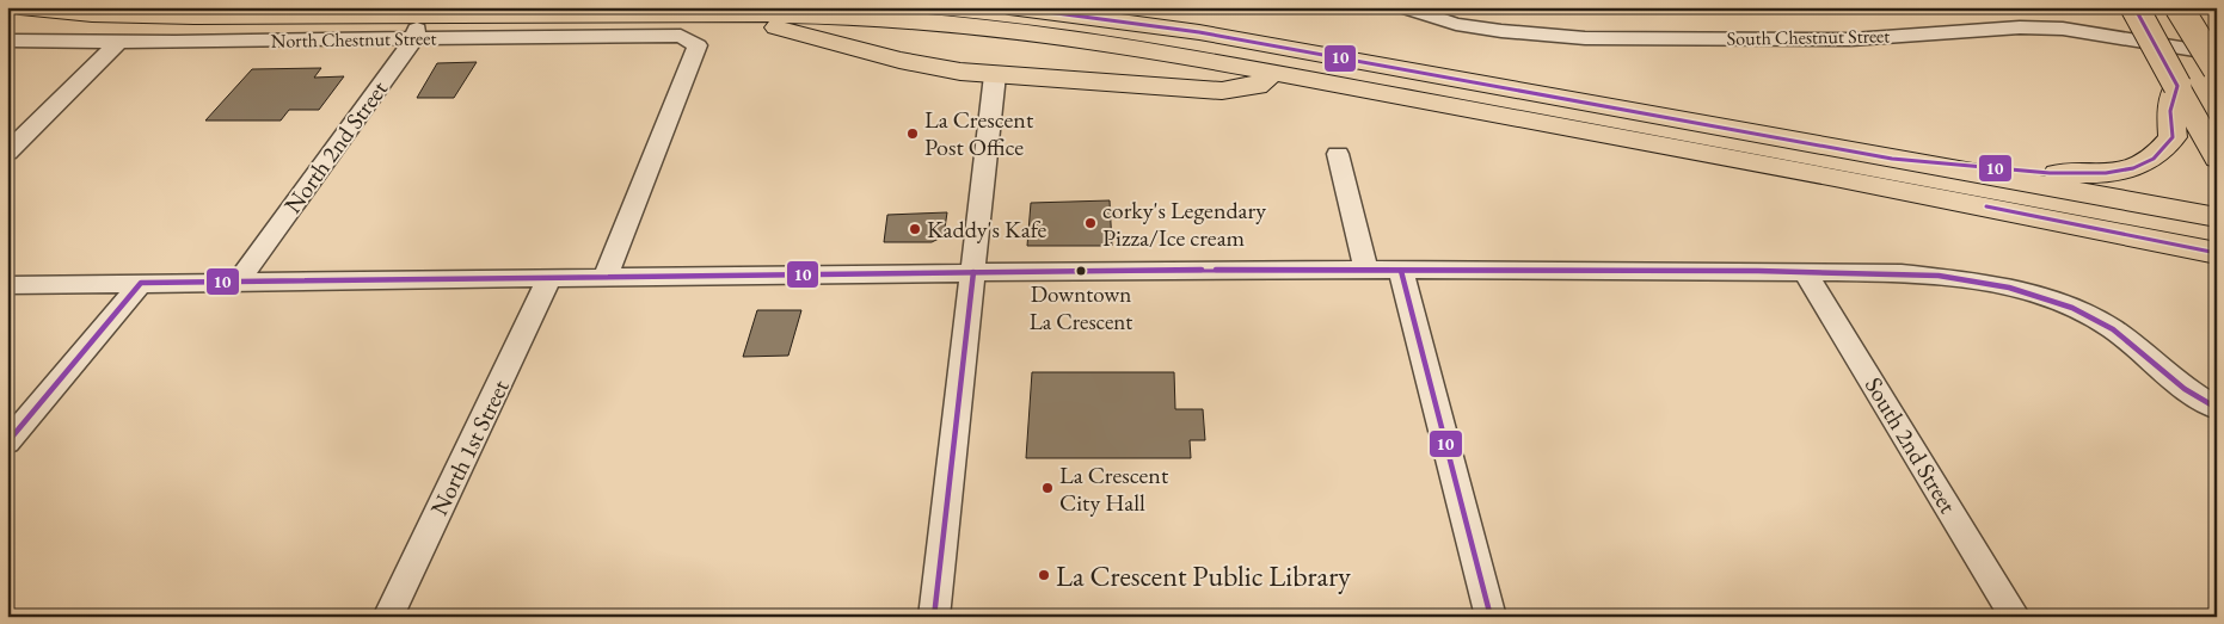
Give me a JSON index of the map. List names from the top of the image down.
{
  "streets": {
    "street": [
      "South Chestnut Street",
      "North Chestnut Street",
      "North 2nd Street",
      "South 2nd Street",
      "North 1st Street"
    ]
  },
  "crossings": [
    ["North Chestnut Street", "North 2nd Street"]
  ],
  "places": [
    "La Crescent Post Office",
    "corky's Legendary Pizza/Ice cream",
    "Kaddy's Kafe",
    "Downtown La Crescent",
    "La Crescent City Hall",
    "La Crescent Public Library"
  ],
  "lines": ["transit line 10"]
}
